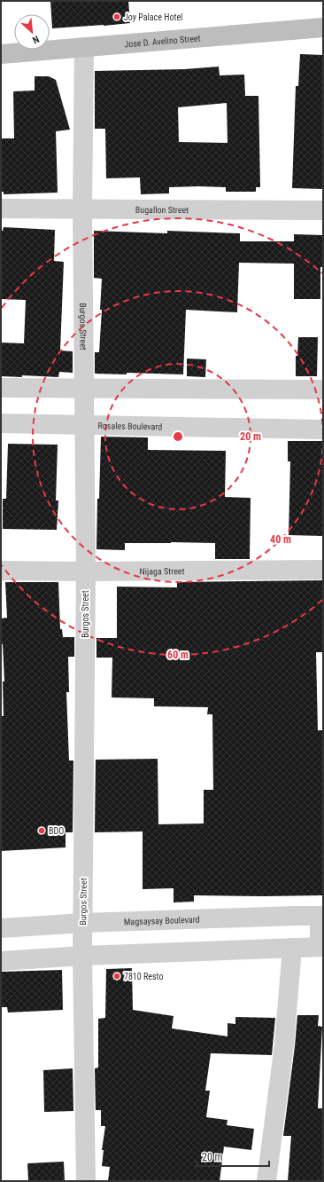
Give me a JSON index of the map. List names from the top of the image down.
{
  "streets": {
    "main road": ["Jose D. Avelino Street"],
    "street": [
      "Bugallon Street",
      "Burgos Street",
      "Rosales Boulevard",
      "Nijaga Street",
      "Magsaysay Boulevard"
    ]
  },
  "crossings": [
    ["Jose D. Avelino Street", "Burgos Street"],
    ["Bugallon Street", "Burgos Street"],
    ["Burgos Street", "Rosales Boulevard"],
    ["Burgos Street", "Nijaga Street"],
    ["Burgos Street", "Magsaysay Boulevard"]
  ],
  "places": ["Joy Palace Hotel", "BDO", "7810 Resto"],
  "scale_bar": "20 m",
  "north": "bottom right",
  "rings": ["20 m", "40 m", "60 m"]
}
